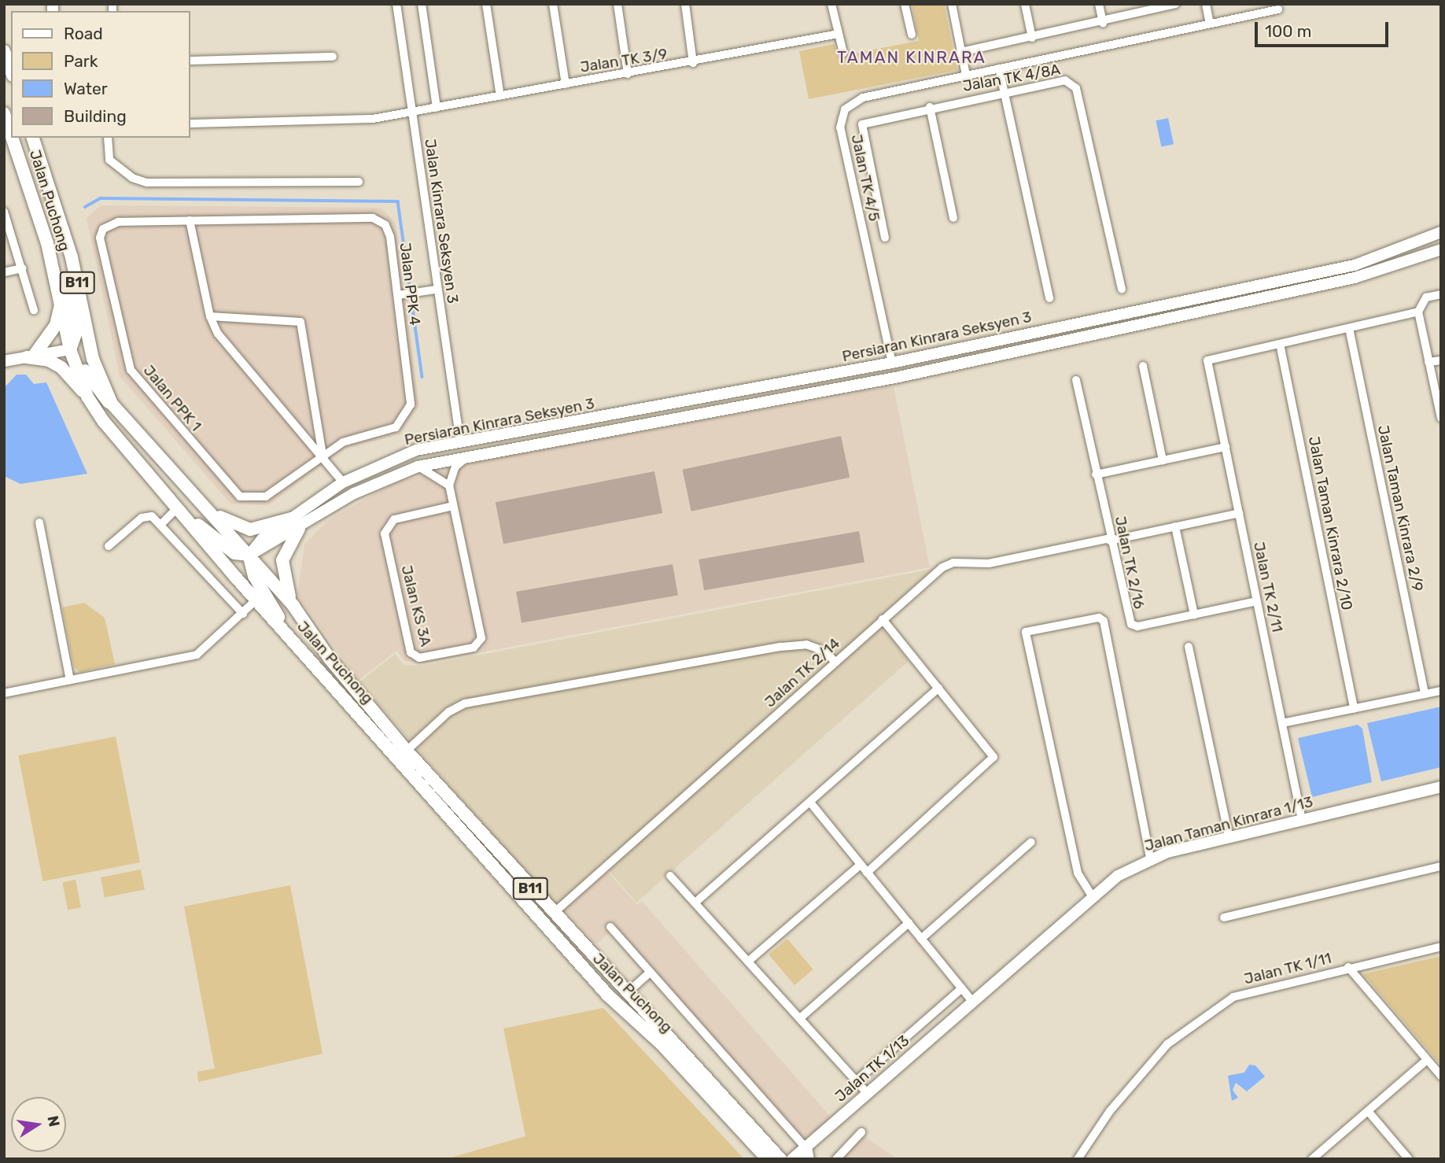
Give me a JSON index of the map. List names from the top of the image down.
{
  "streets": {
    "main road": [
      "Jalan Puchong",
      "B11",
      "Persiaran Kinrara Seksyen 3",
      "Jalan Taman Kinrara 1/13",
      "Jalan TK 1/13"
    ],
    "street": [
      "Jalan TK 3/9",
      "Jalan TK 4/8A",
      "Jalan TK 4/5",
      "Jalan Kinrara Seksyen 3",
      "Jalan PPK 4",
      "Jalan PPK 1",
      "Jalan Taman Kinrara 2/9",
      "Jalan Taman Kinrara 2/10",
      "Jalan TK 2/16",
      "Jalan TK 2/11",
      "Jalan KS 3A",
      "Jalan TK 2/14",
      "Jalan TK 1/11"
    ]
  },
  "crossings": [
    ["Jalan TK 3/9", "Jalan Kinrara Seksyen 3"],
    ["Jalan TK 4/5", "Persiaran Kinrara Seksyen 3"],
    ["Jalan Puchong", "Persiaran Kinrara Seksyen 3"],
    ["Jalan Puchong", "Jalan TK 2/14"],
    ["Jalan Kinrara Seksyen 3", "Persiaran Kinrara Seksyen 3"],
    ["Jalan PPK 4", "Jalan PPK 1"],
    ["Jalan Taman Kinrara 2/10", "Jalan TK 2/11"],
    ["Jalan TK 2/16", "Jalan TK 2/11"],
    ["Jalan TK 2/16", "Jalan TK 2/14"],
    ["Jalan TK 2/11", "Jalan TK 2/14"],
    ["Jalan TK 2/11", "Jalan Taman Kinrara 1/13"],
    ["Jalan Taman Kinrara 1/13", "Jalan TK 1/13"]
  ],
  "districts": ["TAMAN KINRARA"],
  "legend": [
    "Road",
    "Park",
    "Water",
    "Building"
  ],
  "scale_bar": "100 m",
  "north": "right"
}
